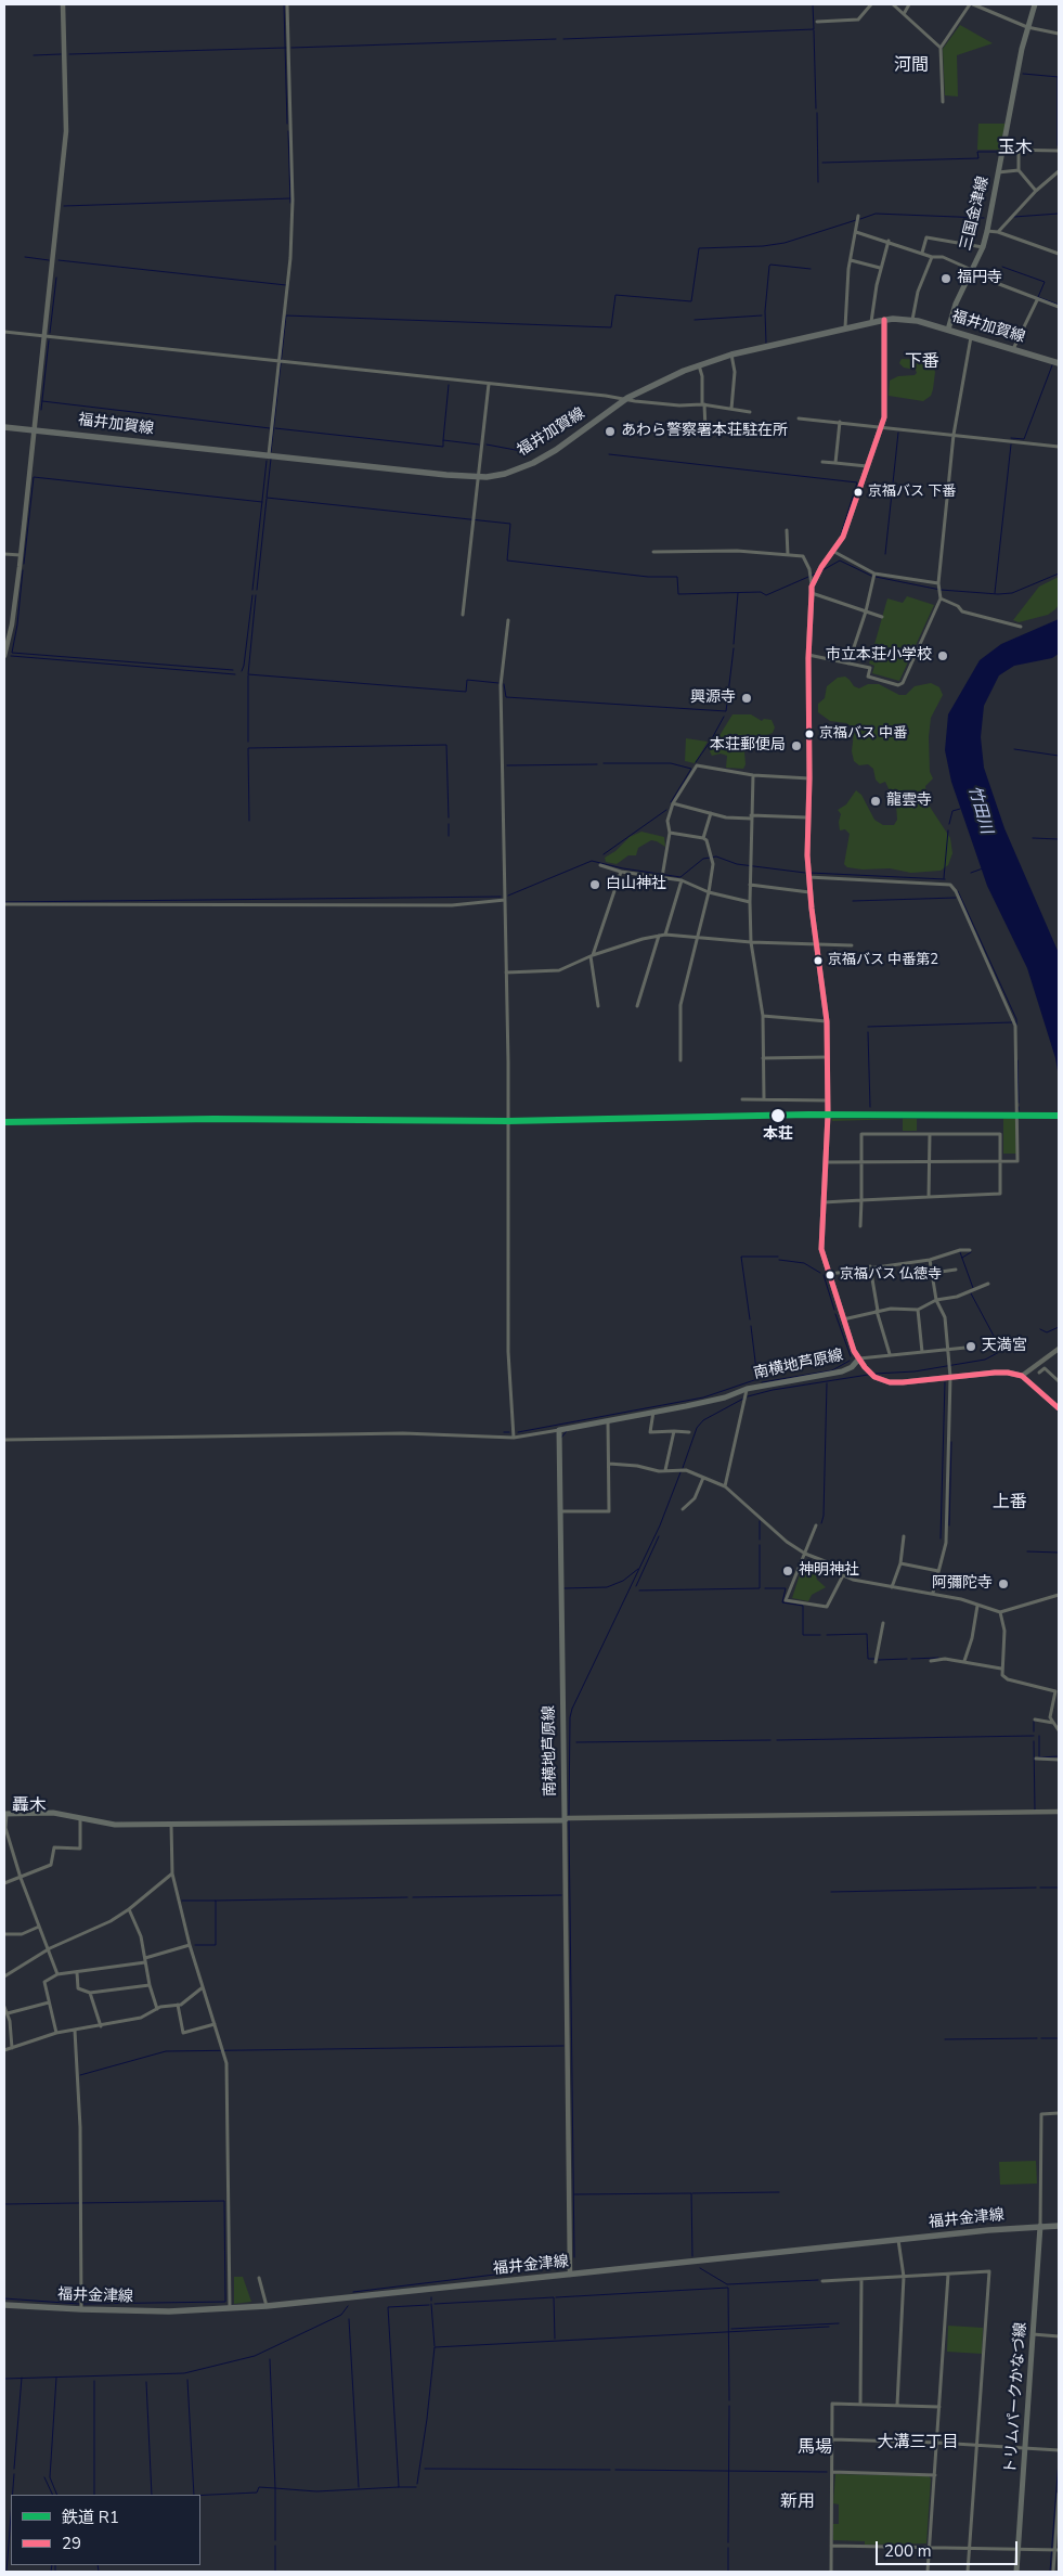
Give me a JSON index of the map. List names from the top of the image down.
{
  "streets": {
    "main road": [
      "三国金津線",
      "福井加賀線",
      "南横地芦原線",
      "福井金津線",
      "トリムパークかなづ線"
    ]
  },
  "crossings": [
    ["三国金津線", "福井加賀線"],
    ["福井金津線", "トリムパークかなづ線"]
  ],
  "districts": [
    "河間",
    "玉木",
    "下番",
    "上番",
    "轟木",
    "大溝三丁目",
    "馬場",
    "新用"
  ],
  "water": ["竹田川"],
  "places": [
    "福円寺",
    "あわら警察署本荘駐在所",
    "京福バス 下番",
    "市立本荘小学校",
    "興源寺",
    "京福バス 中番",
    "本荘郵便局",
    "龍雲寺",
    "白山神社",
    "京福バス 中番第2",
    "本荘",
    "京福バス 仏徳寺",
    "天満宮",
    "神明神社",
    "阿彌陀寺"
  ],
  "lines": ["transit line 29", "rail line R1"],
  "legend": ["鉄道 R1", "29"],
  "scale_bar": "200 m"
}
